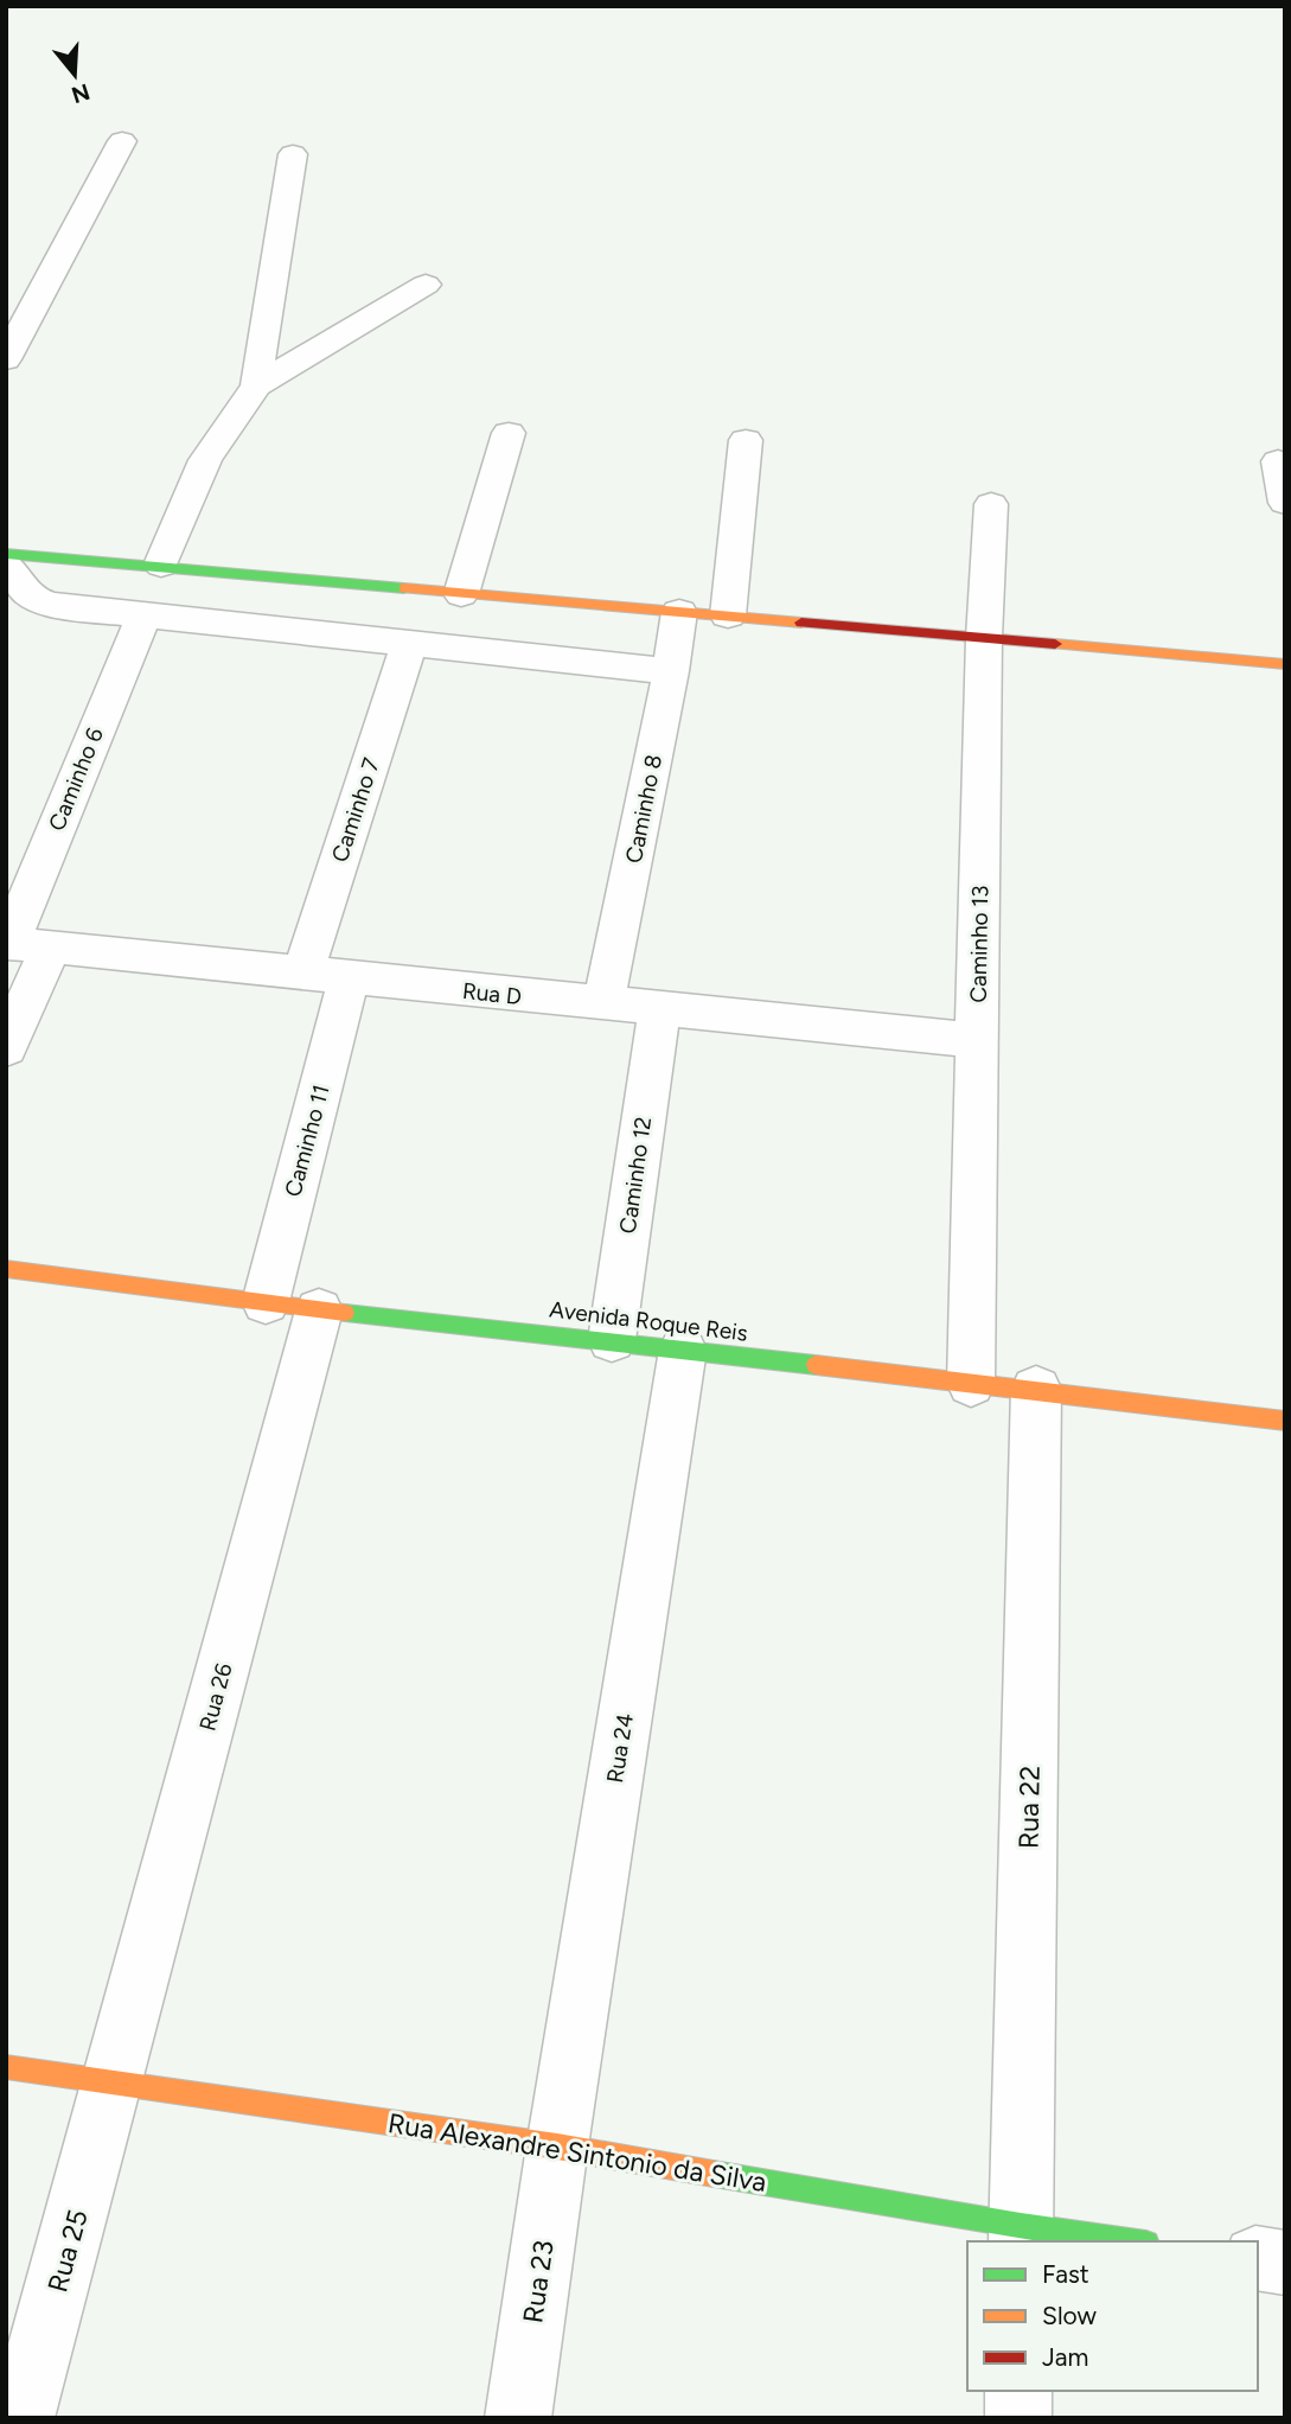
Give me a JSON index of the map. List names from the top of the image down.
{
  "streets": {
    "street": [
      "Caminho 6",
      "Caminho 8",
      "Caminho 7",
      "Caminho 13",
      "Rua D",
      "Caminho 11",
      "Caminho 12",
      "Avenida Roque Reis",
      "Rua 26",
      "Rua 24",
      "Rua 22",
      "Rua Alexandre Sintonio da Silva",
      "Rua 25",
      "Rua 23"
    ]
  },
  "crossings": [
    ["Caminho 6", "Rua D"],
    ["Caminho 8", "Rua D"],
    ["Caminho 7", "Rua D"],
    ["Caminho 13", "Rua D"],
    ["Caminho 13", "Avenida Roque Reis"],
    ["Rua D", "Caminho 11"],
    ["Rua D", "Caminho 12"],
    ["Caminho 11", "Avenida Roque Reis"],
    ["Caminho 12", "Avenida Roque Reis"],
    ["Avenida Roque Reis", "Rua 26"],
    ["Avenida Roque Reis", "Rua 24"],
    ["Avenida Roque Reis", "Rua 22"],
    ["Rua 26", "Rua Alexandre Sintonio da Silva"],
    ["Rua 26", "Rua 25"],
    ["Rua 24", "Rua Alexandre Sintonio da Silva"],
    ["Rua 24", "Rua 23"],
    ["Rua 22", "Rua Alexandre Sintonio da Silva"],
    ["Rua Alexandre Sintonio da Silva", "Rua 25"],
    ["Rua Alexandre Sintonio da Silva", "Rua 23"]
  ],
  "legend": ["Fast", "Slow", "Jam"],
  "north": "bottom"
}
